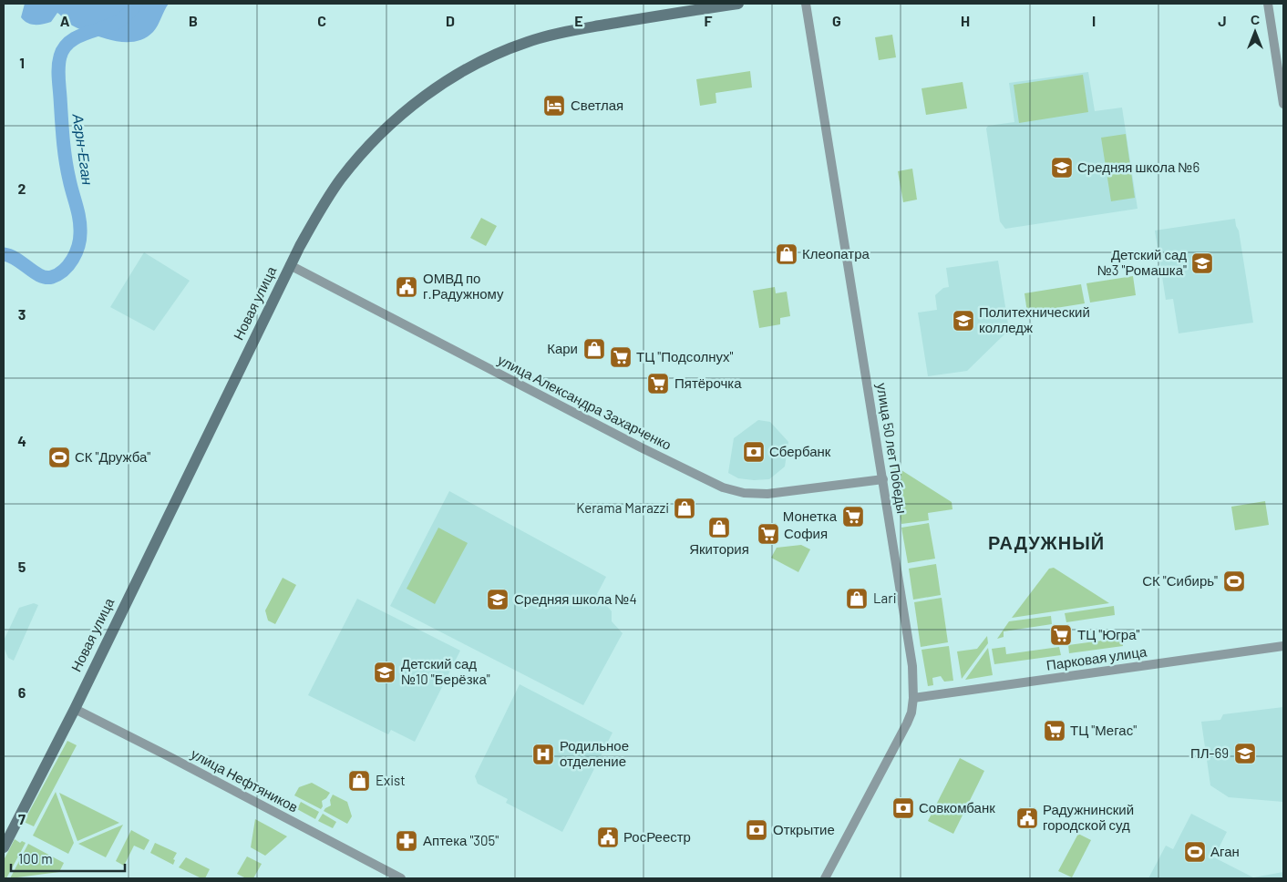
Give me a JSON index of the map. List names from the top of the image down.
{
  "streets": {
    "street": [
      "Новая улица",
      "улица Александра Захарченко",
      "улица 50 лет Победы",
      "Парковая улица",
      "улица Нефтяников"
    ]
  },
  "crossings": [
    ["Новая улица", "улица Александра Захарченко"],
    ["Новая улица", "улица Нефтяников"],
    ["улица Александра Захарченко", "улица 50 лет Победы"],
    ["улица 50 лет Победы", "Парковая улица"]
  ],
  "districts": ["РАДУЖНЫЙ"],
  "water": ["Агрн-Еган"],
  "places": {
    "hotel": ["Светлая"],
    "school or university": [
      "Средняя школа №6",
      "Детский сад №3 \"Ромашка\"",
      "Политехнический колледж",
      "Средняя школа №4",
      "Детский сад №10 \"Берёзка\"",
      "ПЛ-69"
    ],
    "shop": [
      "Клеопатра",
      "Кари",
      "Kerama Marazzi",
      "Якитория",
      "Lari",
      "Exist"
    ],
    "public building": ["ОМВД по г.Радужному", "Радужнинский городской суд", "РосРеестр"],
    "supermarket": [
      "ТЦ \"Подсолнух\"",
      "Пятёрочка",
      "Монетка",
      "София",
      "ТЦ \"Югра\"",
      "ТЦ \"Мегас\""
    ],
    "bank": ["Сбербанк", "Совкомбанк", "Открытие"],
    "sports": ["СК \"Дружба\"", "СК \"Сибирь\"", "Аган"],
    "hospital": ["Родильное отделение"],
    "pharmacy": ["Аптека \"305\""]
  },
  "scale_bar": "100 m",
  "north": "top",
  "grid": {
    "columns": [
      "A",
      "B",
      "C",
      "D",
      "E",
      "F",
      "G",
      "H",
      "I",
      "J"
    ],
    "rows": [
      "1",
      "2",
      "3",
      "4",
      "5",
      "6",
      "7"
    ]
  }
}
